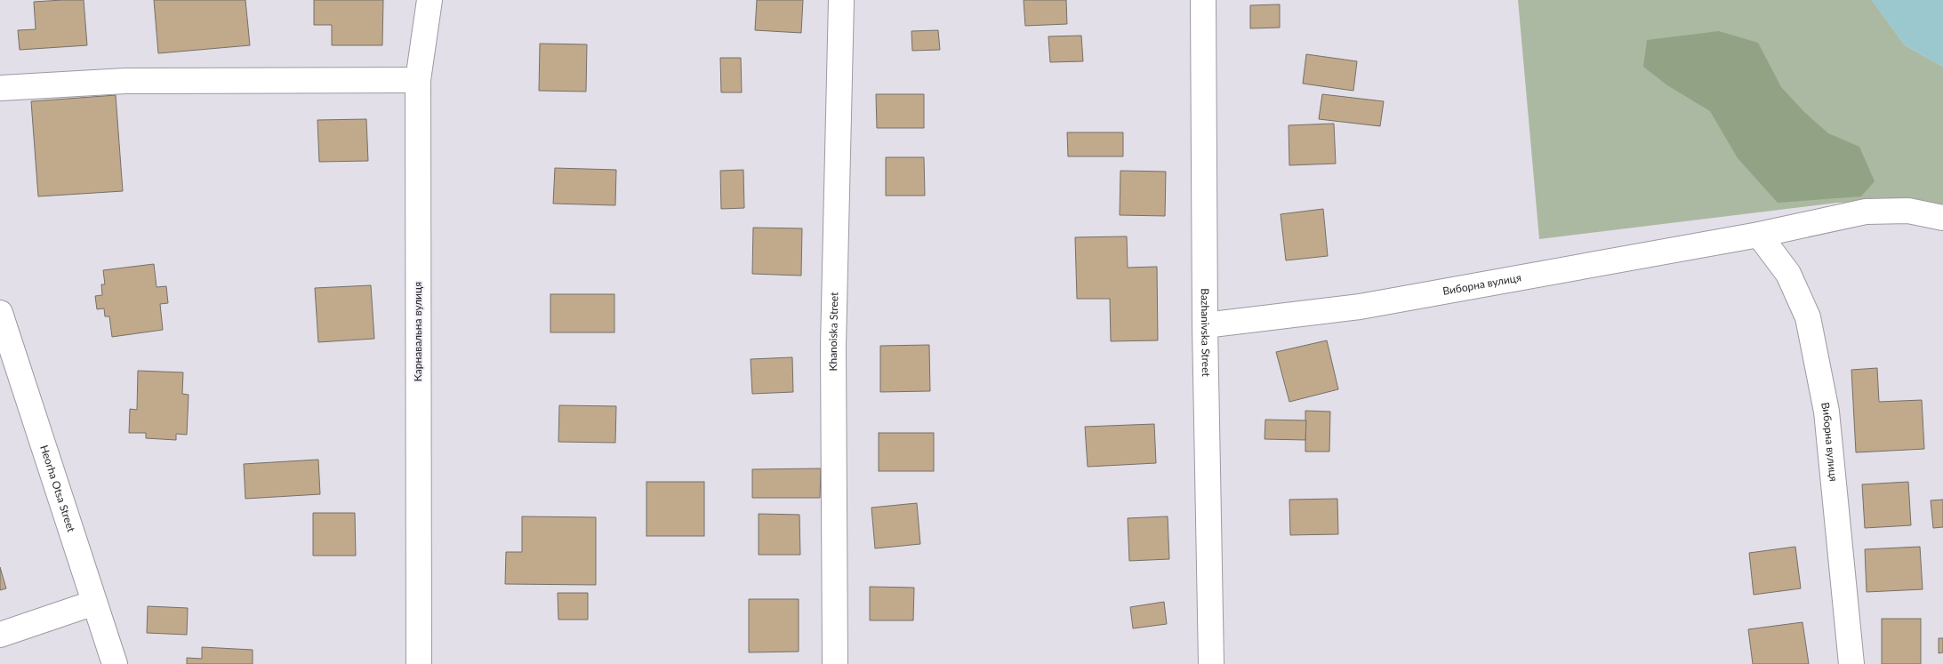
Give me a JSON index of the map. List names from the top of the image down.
{
  "streets": {
    "street": [
      "Виборна вулиця",
      "Карнавальна вулиця",
      "Khanoiska Street",
      "Bazhanivska Street",
      "Heorha Otsa Street"
    ]
  },
  "crossings": [
    ["Виборна вулиця", "Bazhanivska Street"]
  ]
}
